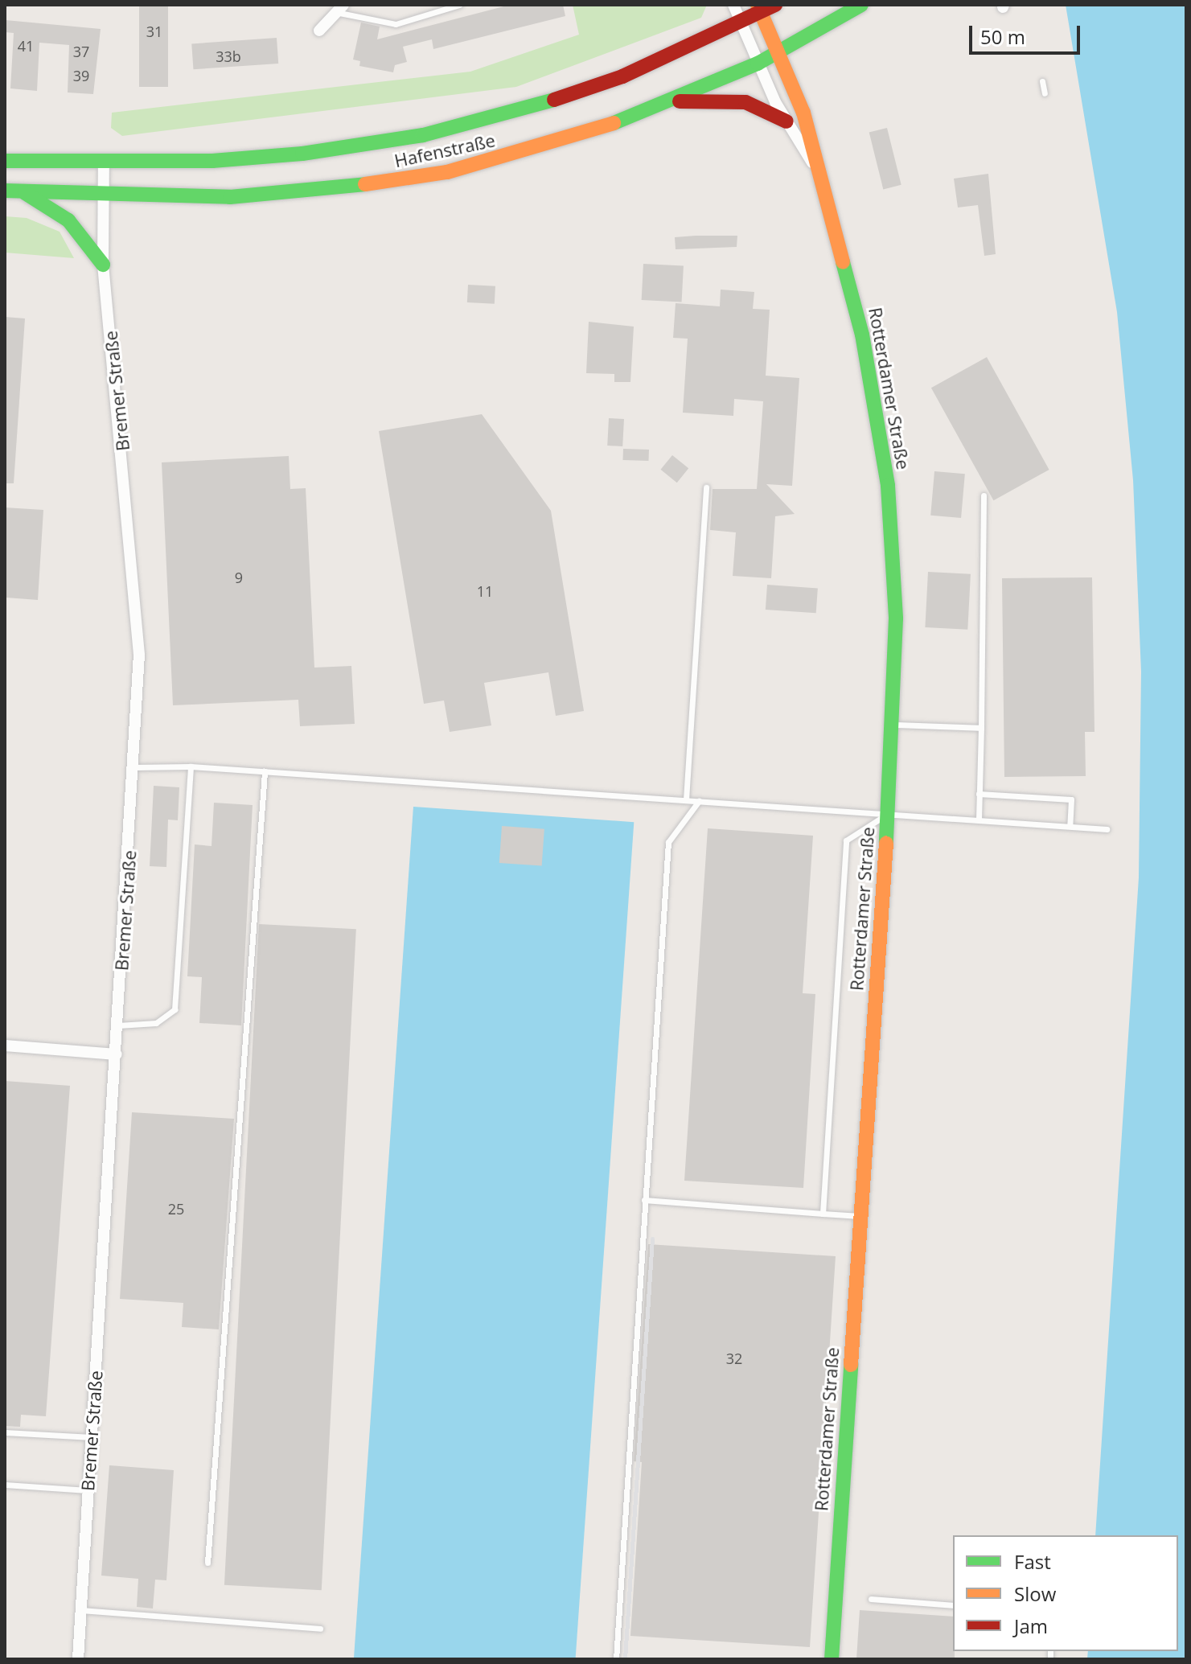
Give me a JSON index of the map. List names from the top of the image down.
{
  "streets": {
    "main road": ["Hafenstraße", "Rotterdamer Straße"],
    "street": ["Bremer Straße"]
  },
  "crossings": [
    ["Hafenstraße", "Rotterdamer Straße"],
    ["Hafenstraße", "Bremer Straße"]
  ],
  "house_numbers": [
    "31",
    "41",
    "37",
    "33b",
    "39",
    "9",
    "11",
    "25",
    "32"
  ],
  "legend": ["Fast", "Slow", "Jam"],
  "scale_bar": "50 m"
}
